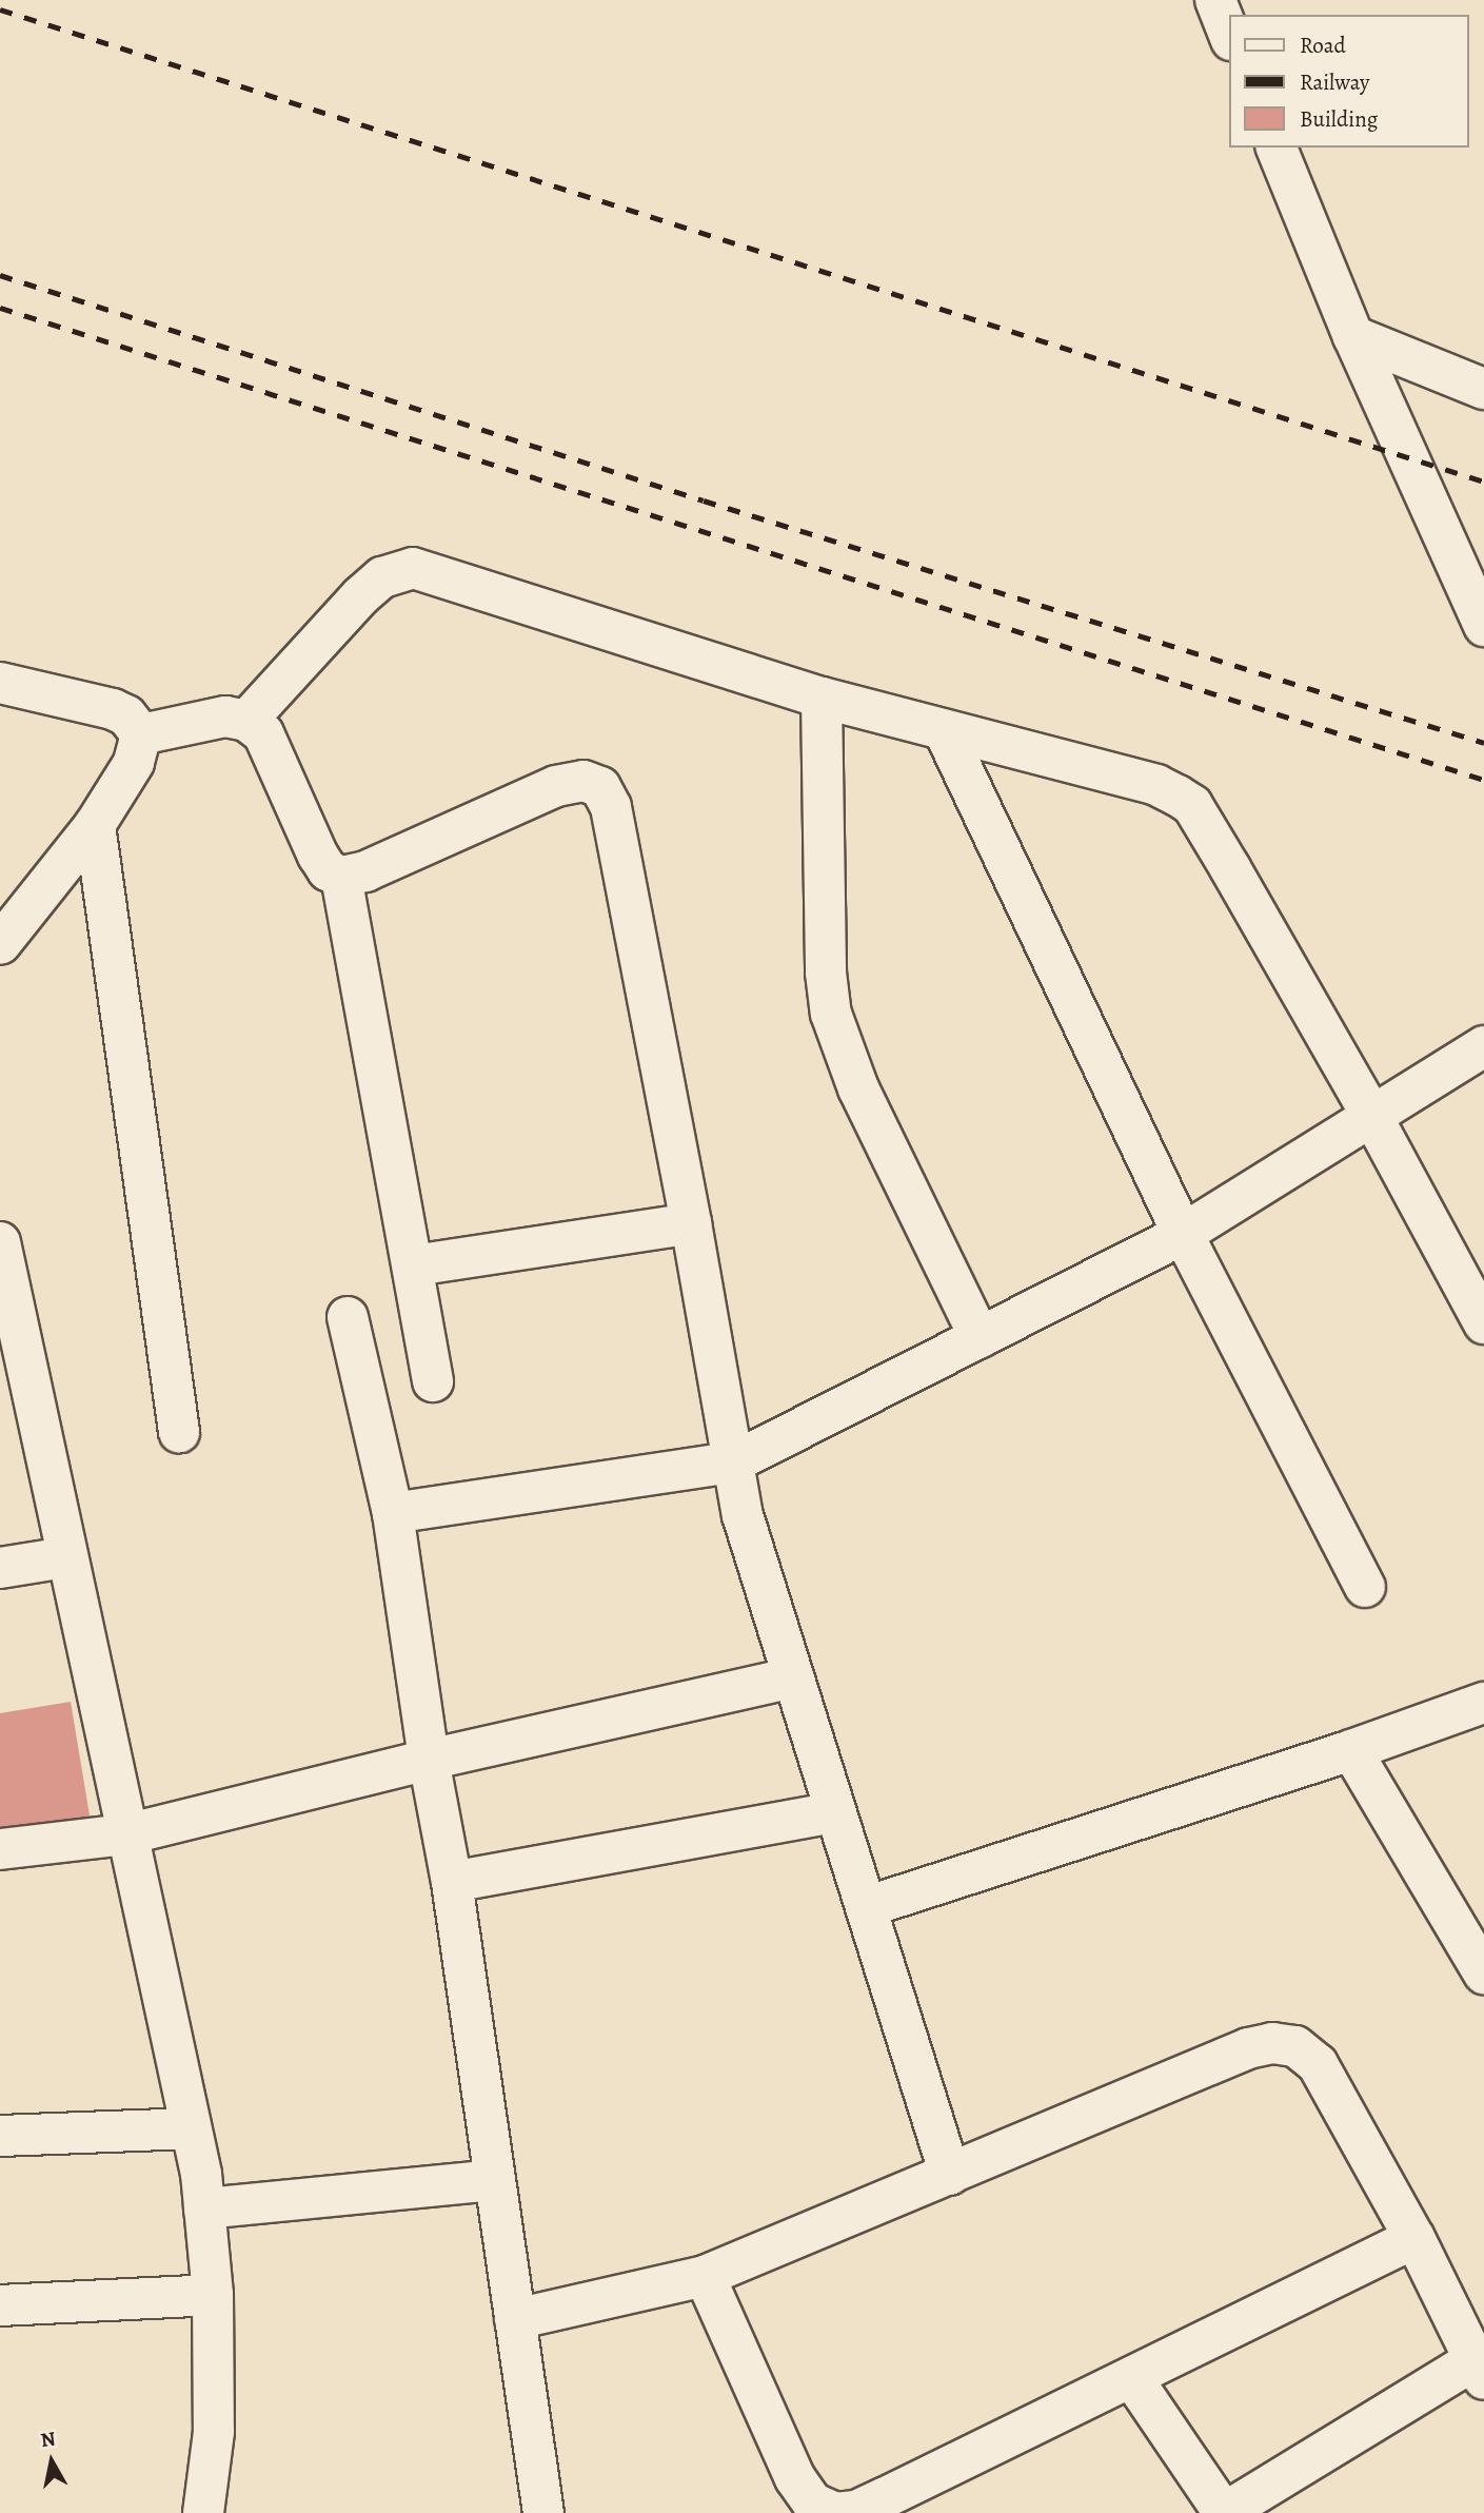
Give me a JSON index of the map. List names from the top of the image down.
{
  "legend": ["Road", "Railway", "Building"],
  "north": "top"
}
